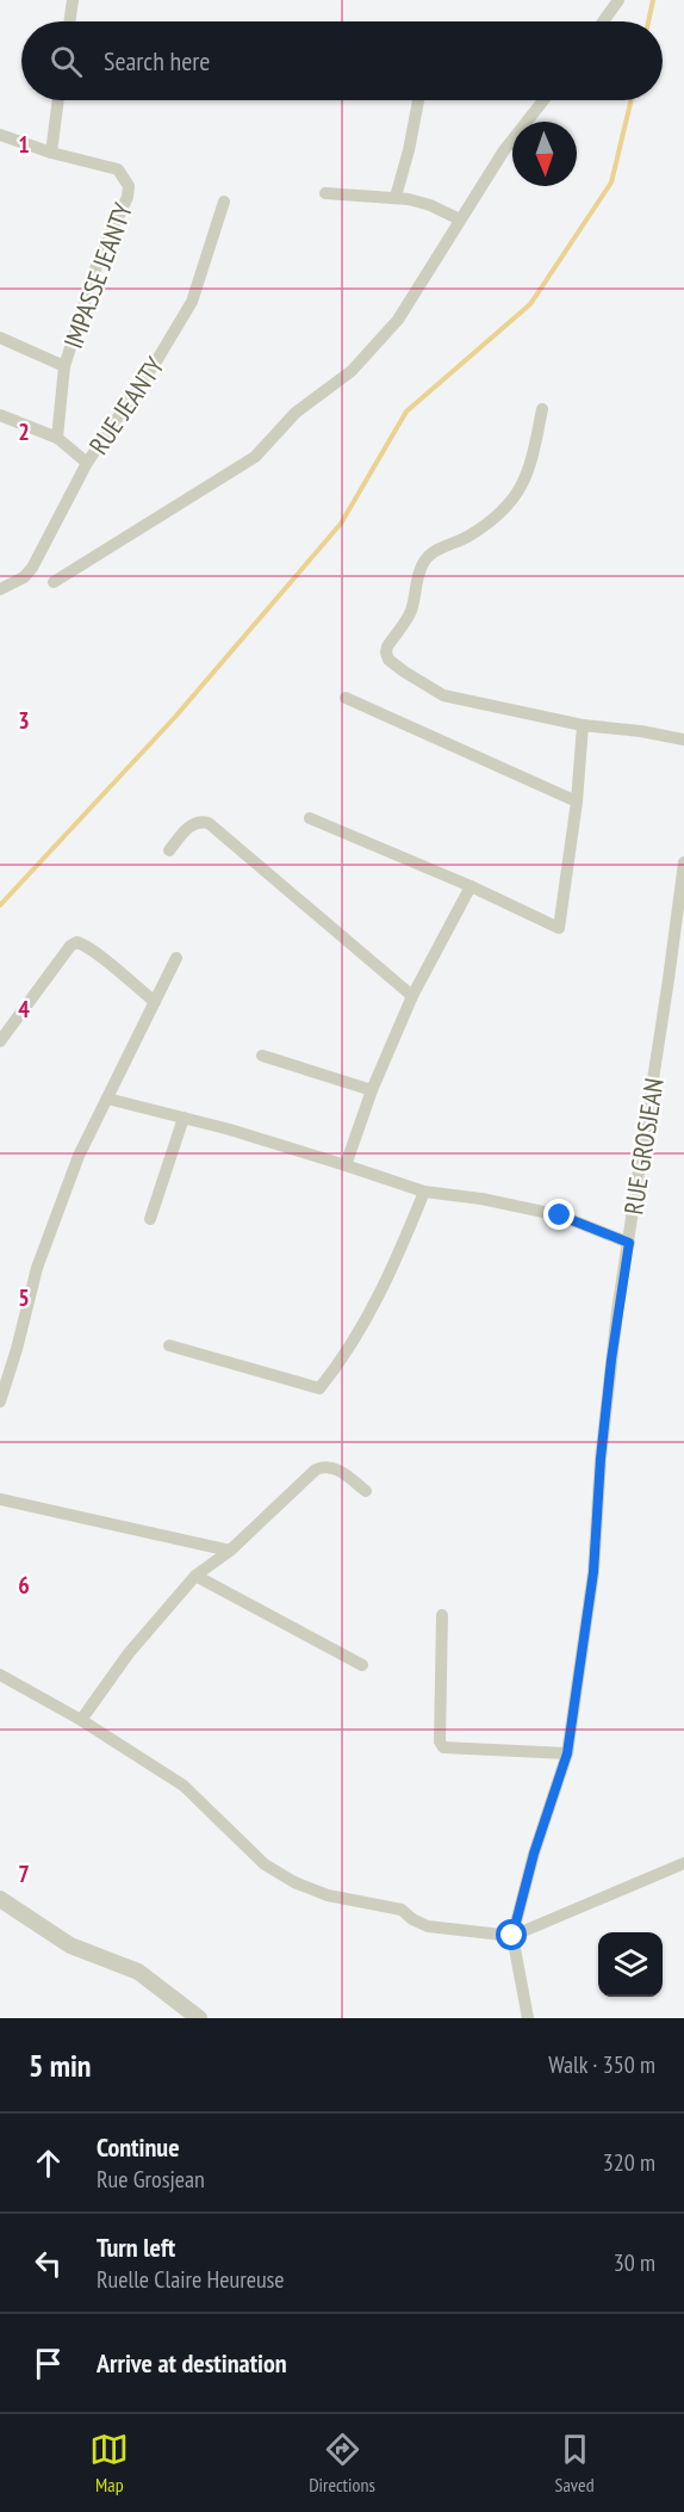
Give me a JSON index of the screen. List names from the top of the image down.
{
  "streets": {
    "street": ["IMPASSE JEANTY", "RUE JEANTY", "RUE GROSJEAN"]
  },
  "north": "bottom",
  "page": {
    "search": "Search here",
    "heading": ["5 min", "Walk · 350 m"],
    "list": [
      ["Continue", "Rue Grosjean", "320 m"],
      ["Turn left", "Ruelle Claire Heureuse", "30 m"],
      "Arrive at destination"
    ],
    "nav": ["Map", "Directions", "Saved"]
  },
  "grid": {
    "rows": [
      "1",
      "2",
      "3",
      "4",
      "5",
      "6",
      "7"
    ]
  }
}
